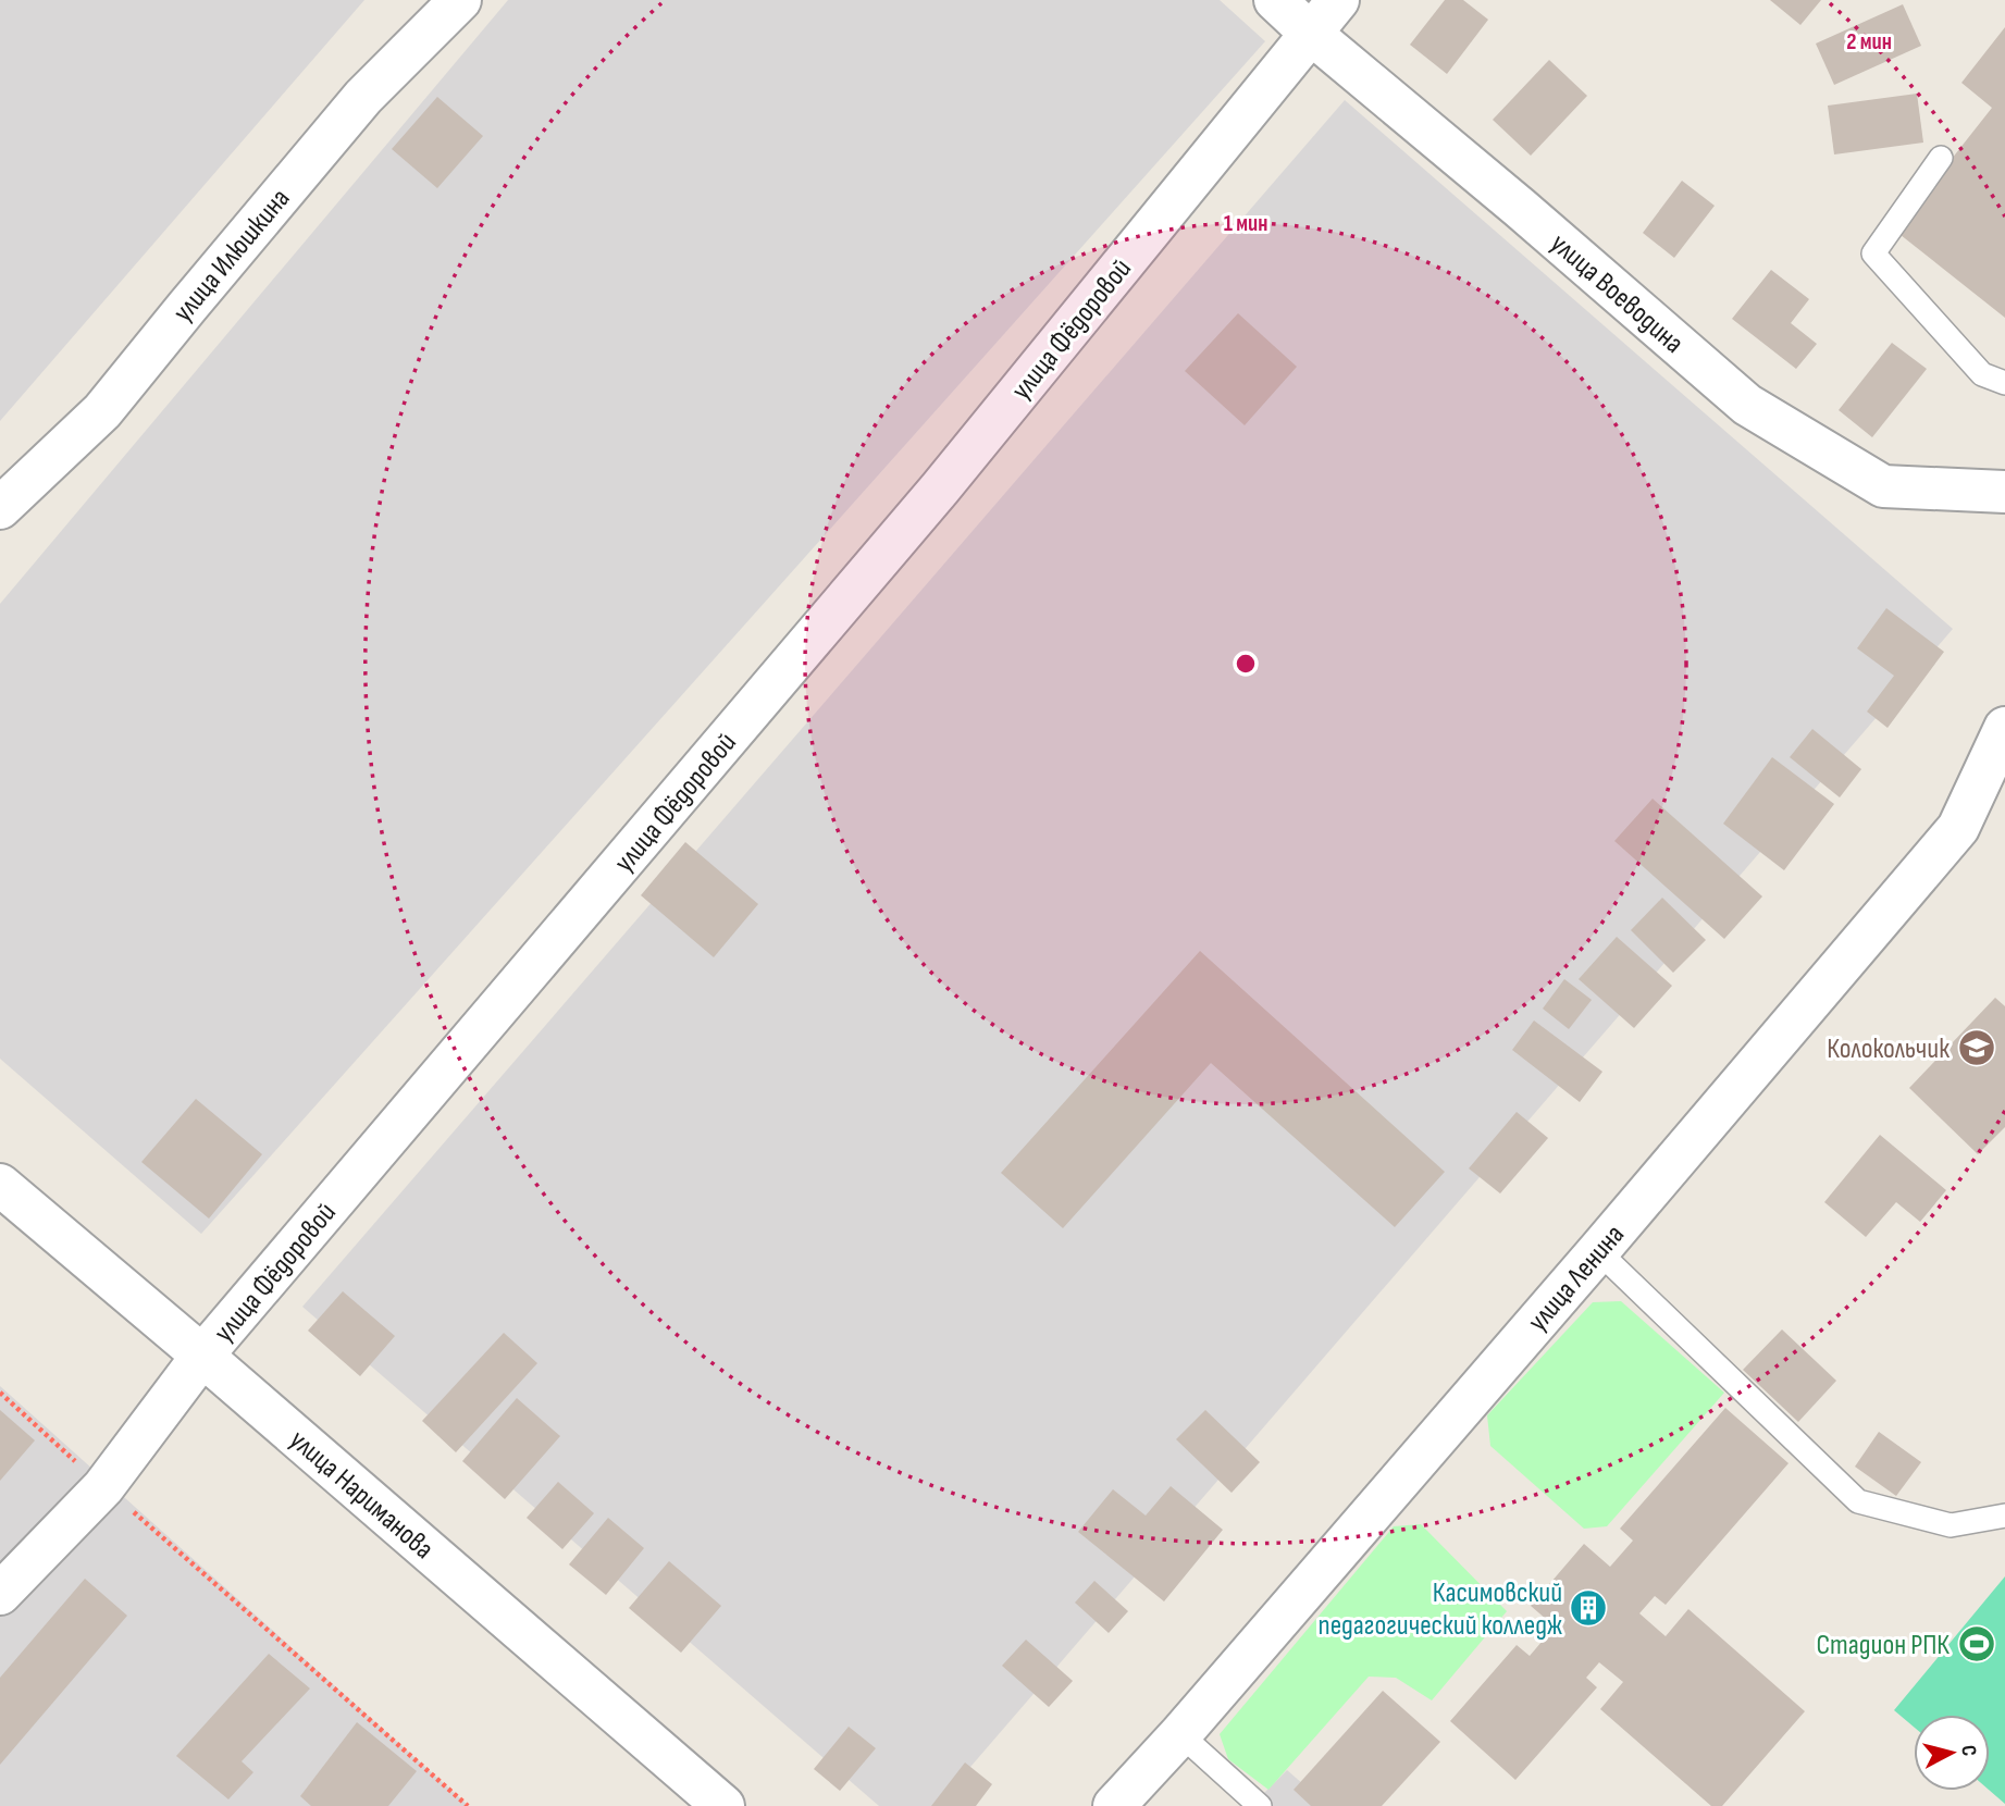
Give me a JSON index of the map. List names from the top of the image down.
{
  "streets": {
    "street": [
      "улица Илюшкина",
      "улица Воеводина",
      "улица Фёдоровой",
      "улица Ленина",
      "улица Нариманова"
    ]
  },
  "crossings": [
    ["улица Воеводина", "улица Фёдоровой"],
    ["улица Фёдоровой", "улица Нариманова"]
  ],
  "places": {
    "school or university": ["Колокольчик"],
    "building": ["Касимовский педагогический колледж"],
    "sports": ["Стадион РПК"]
  },
  "north": "right",
  "rings": ["2 мин", "1 мин"]
}
